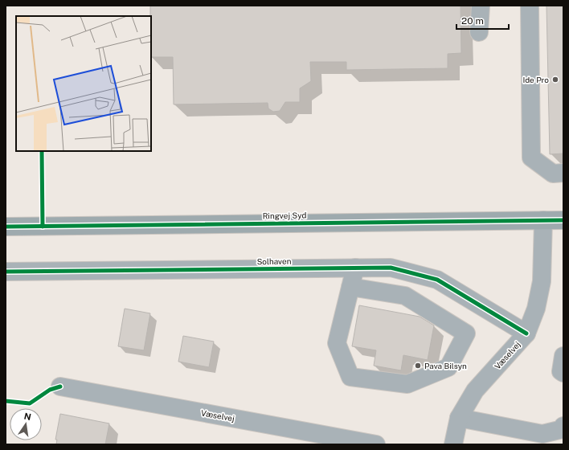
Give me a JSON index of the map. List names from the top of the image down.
{
  "streets": {
    "main road": ["Ringvej Syd"],
    "street": ["Solhaven", "Væselvej"]
  },
  "crossings": [
    ["Ringvej Syd", "Væselvej"],
    ["Solhaven", "Væselvej"]
  ],
  "places": ["Ide Pro", "Pava Bilsyn"],
  "scale_bar": "20 m",
  "north": "top"
}
